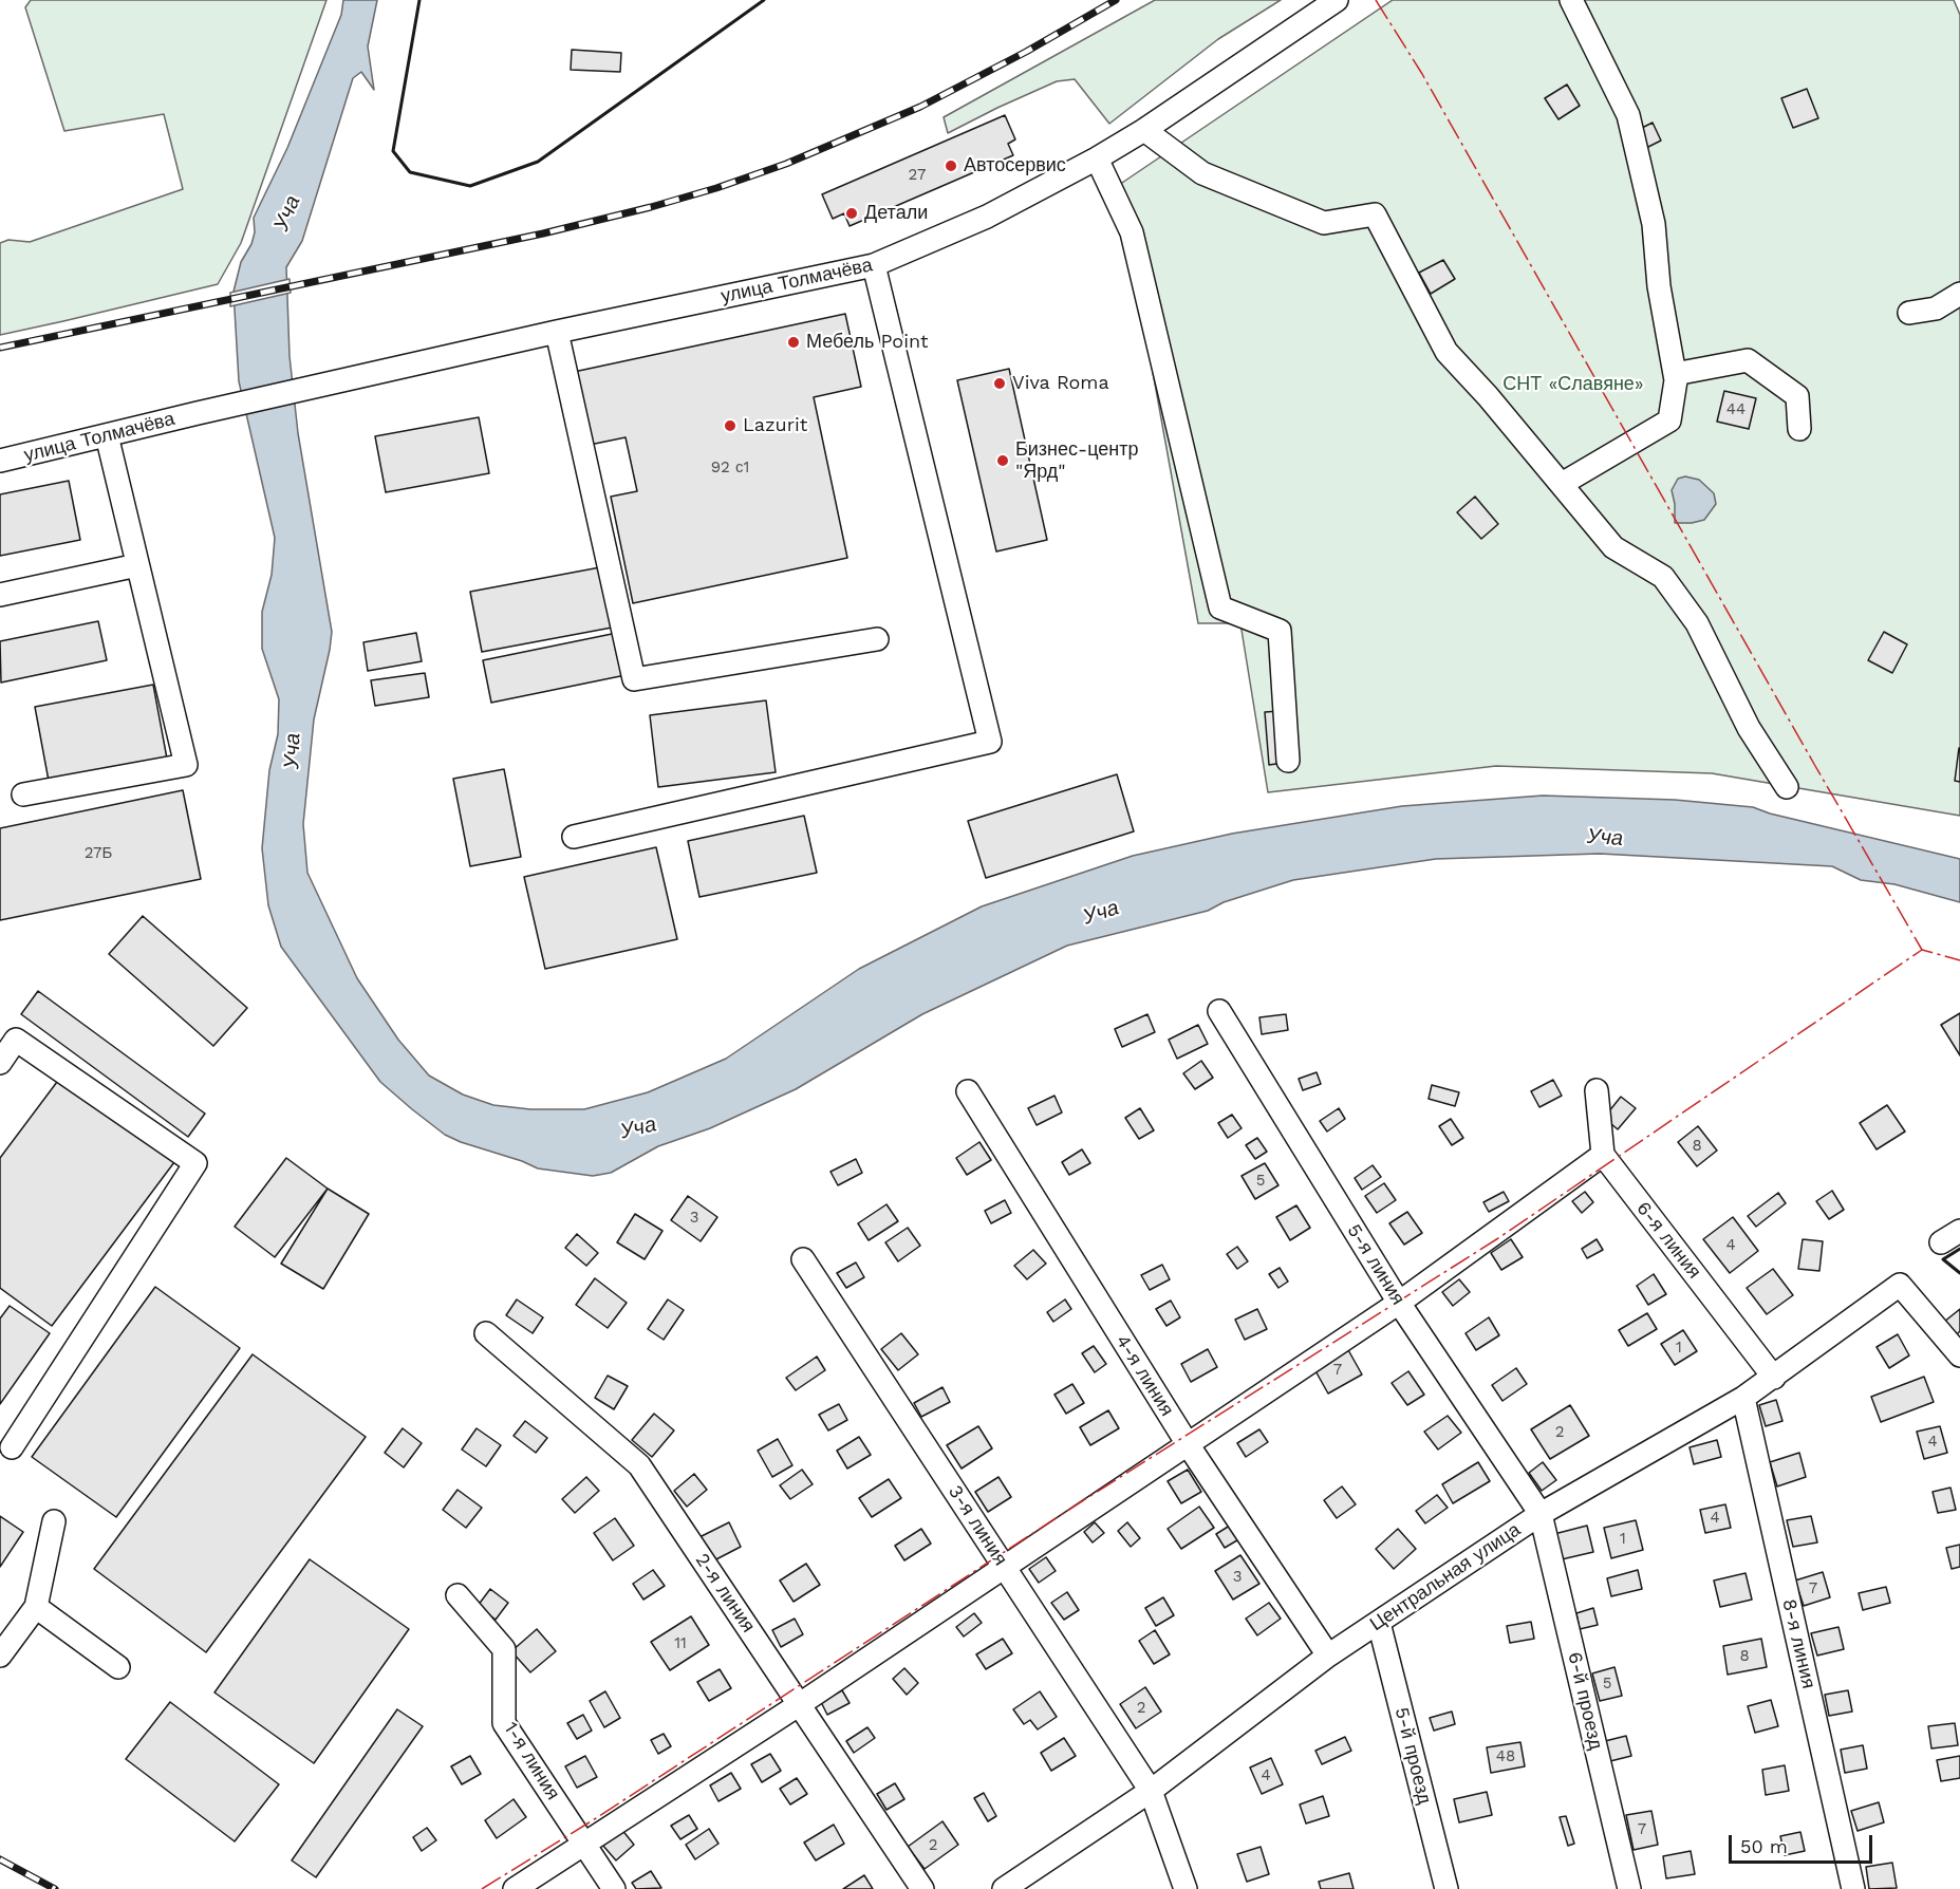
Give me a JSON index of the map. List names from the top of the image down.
{
  "streets": {
    "street": [
      "улица Толмачёва",
      "6-я линия",
      "5-я линия",
      "4-я линия",
      "3-я линия",
      "Центральная улица",
      "2-я линия",
      "8-я линия",
      "6-й проезд",
      "5-й проезд",
      "1-я линия"
    ]
  },
  "crossings": [
    ["6-я линия", "Центральная улица"],
    ["5-я линия", "Центральная улица"],
    ["5-я линия", "6-й проезд"],
    ["4-я линия", "Центральная улица"],
    ["3-я линия", "Центральная улица"],
    ["Центральная улица", "8-я линия"],
    ["Центральная улица", "6-й проезд"],
    ["Центральная улица", "5-й проезд"]
  ],
  "water": ["Уча"],
  "parks": ["СНТ «Славяне»"],
  "places": [
    "Автосервис",
    "Детали",
    "Мебель Point",
    "Viva Roma",
    "Lazurit",
    "Бизнес-центр \"Ярд\""
  ],
  "house_numbers": [
    "27",
    "44",
    "92 с1",
    "27Б",
    "8",
    "5",
    "3",
    "4",
    "1",
    "7",
    "2",
    "4",
    "4",
    "1",
    "3",
    "7",
    "11",
    "8",
    "5",
    "2",
    "48",
    "4",
    "7",
    "2"
  ],
  "scale_bar": "50 m"
}
